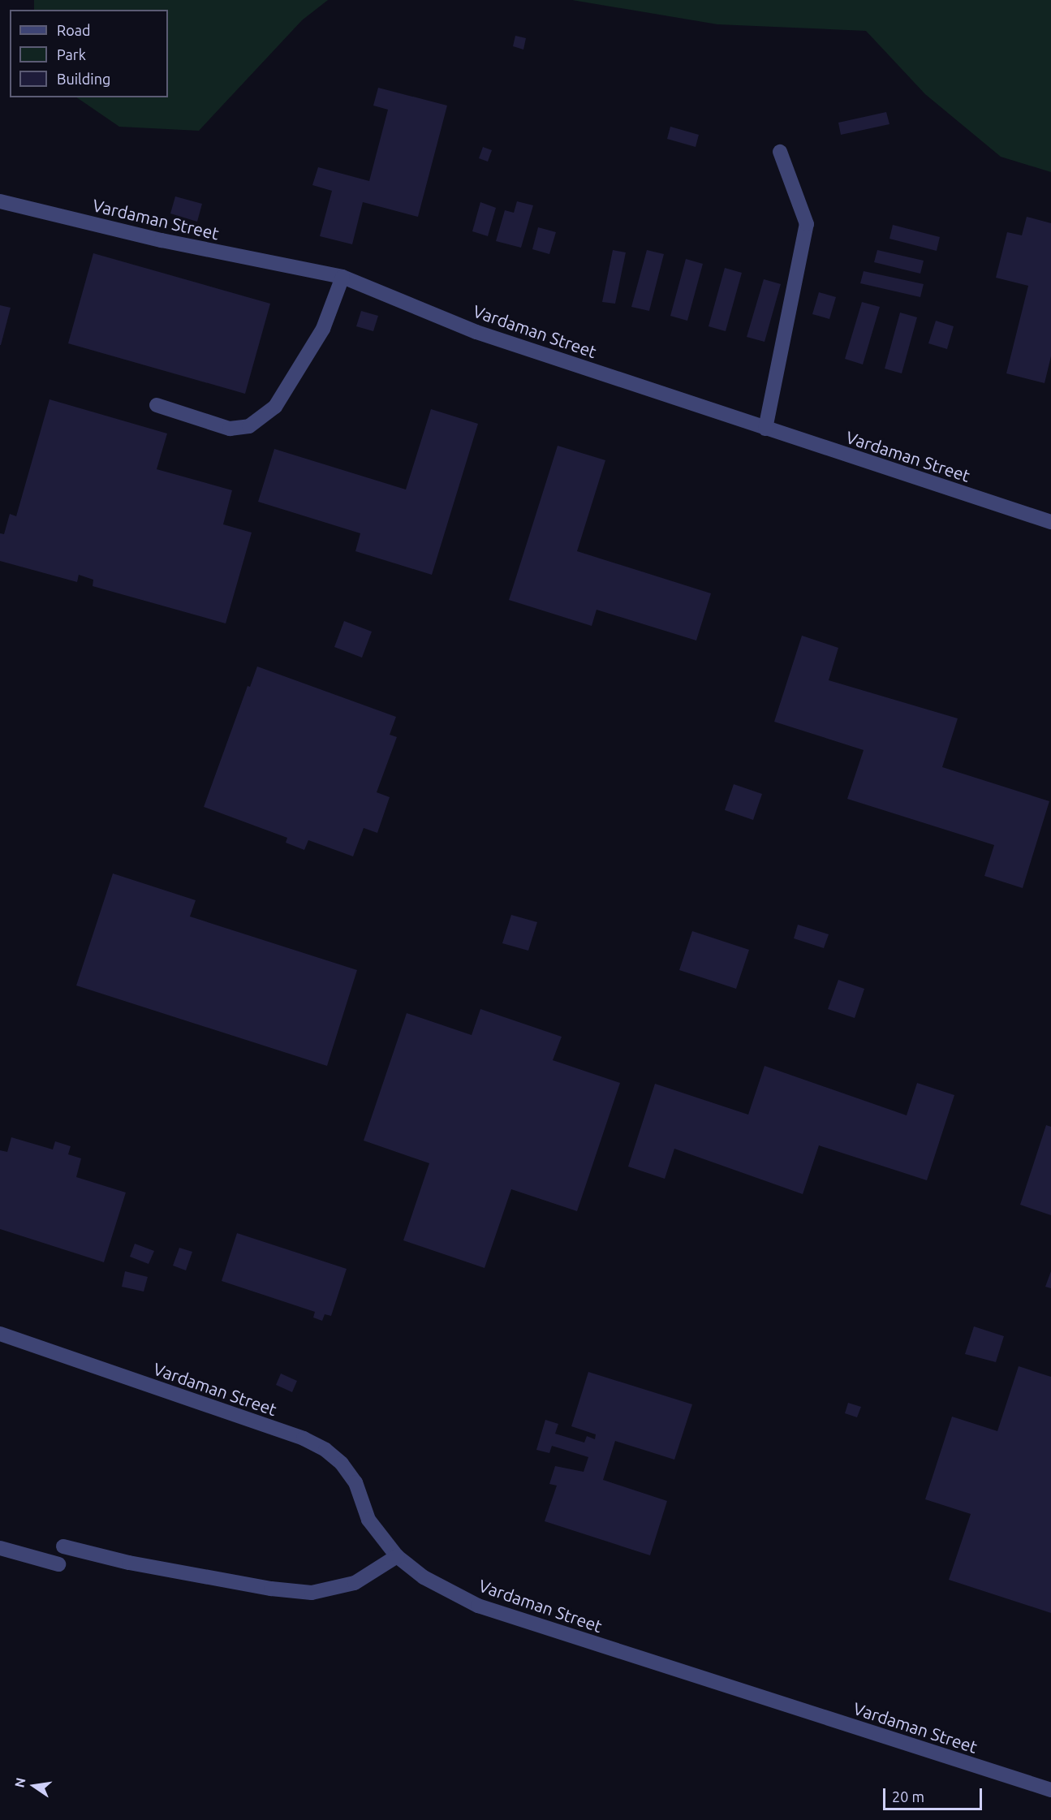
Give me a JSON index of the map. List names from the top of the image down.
{
  "streets": {
    "street": ["Vardaman Street"]
  },
  "legend": ["Road", "Park", "Building"],
  "scale_bar": "20 m",
  "north": "left"
}
